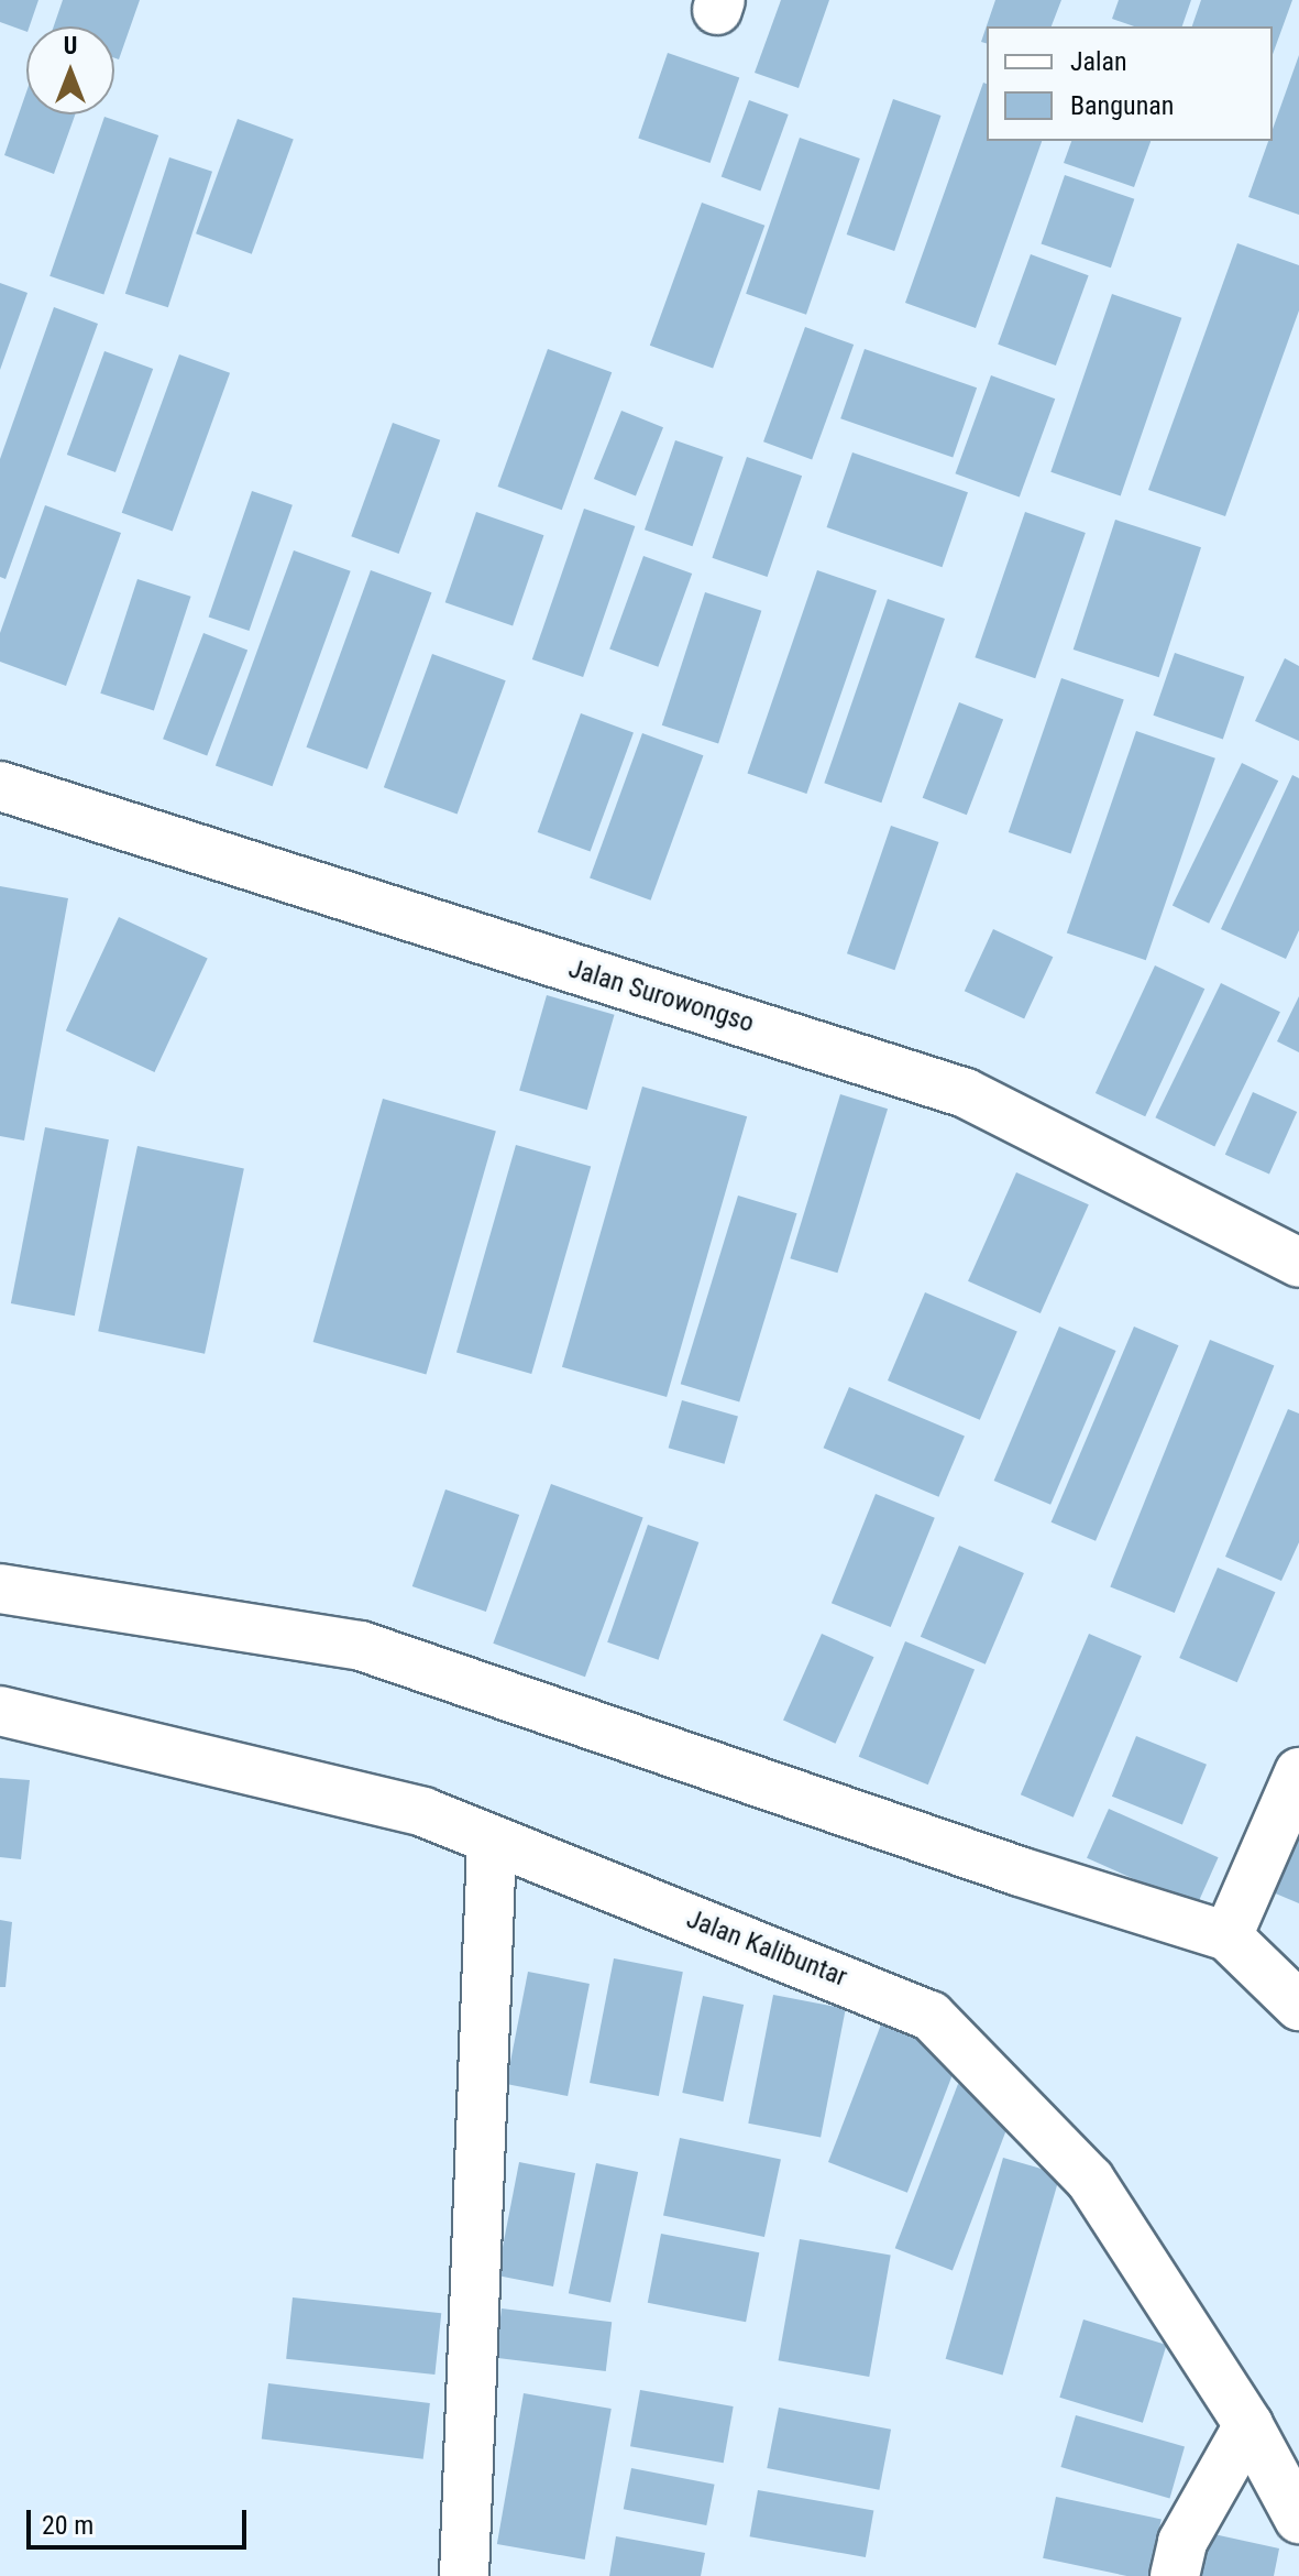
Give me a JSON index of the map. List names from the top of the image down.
{
  "streets": {
    "street": ["Jalan Surowongso", "Jalan Kalibuntar"]
  },
  "legend": ["Jalan", "Bangunan"],
  "scale_bar": "20 m",
  "north": "top"
}
